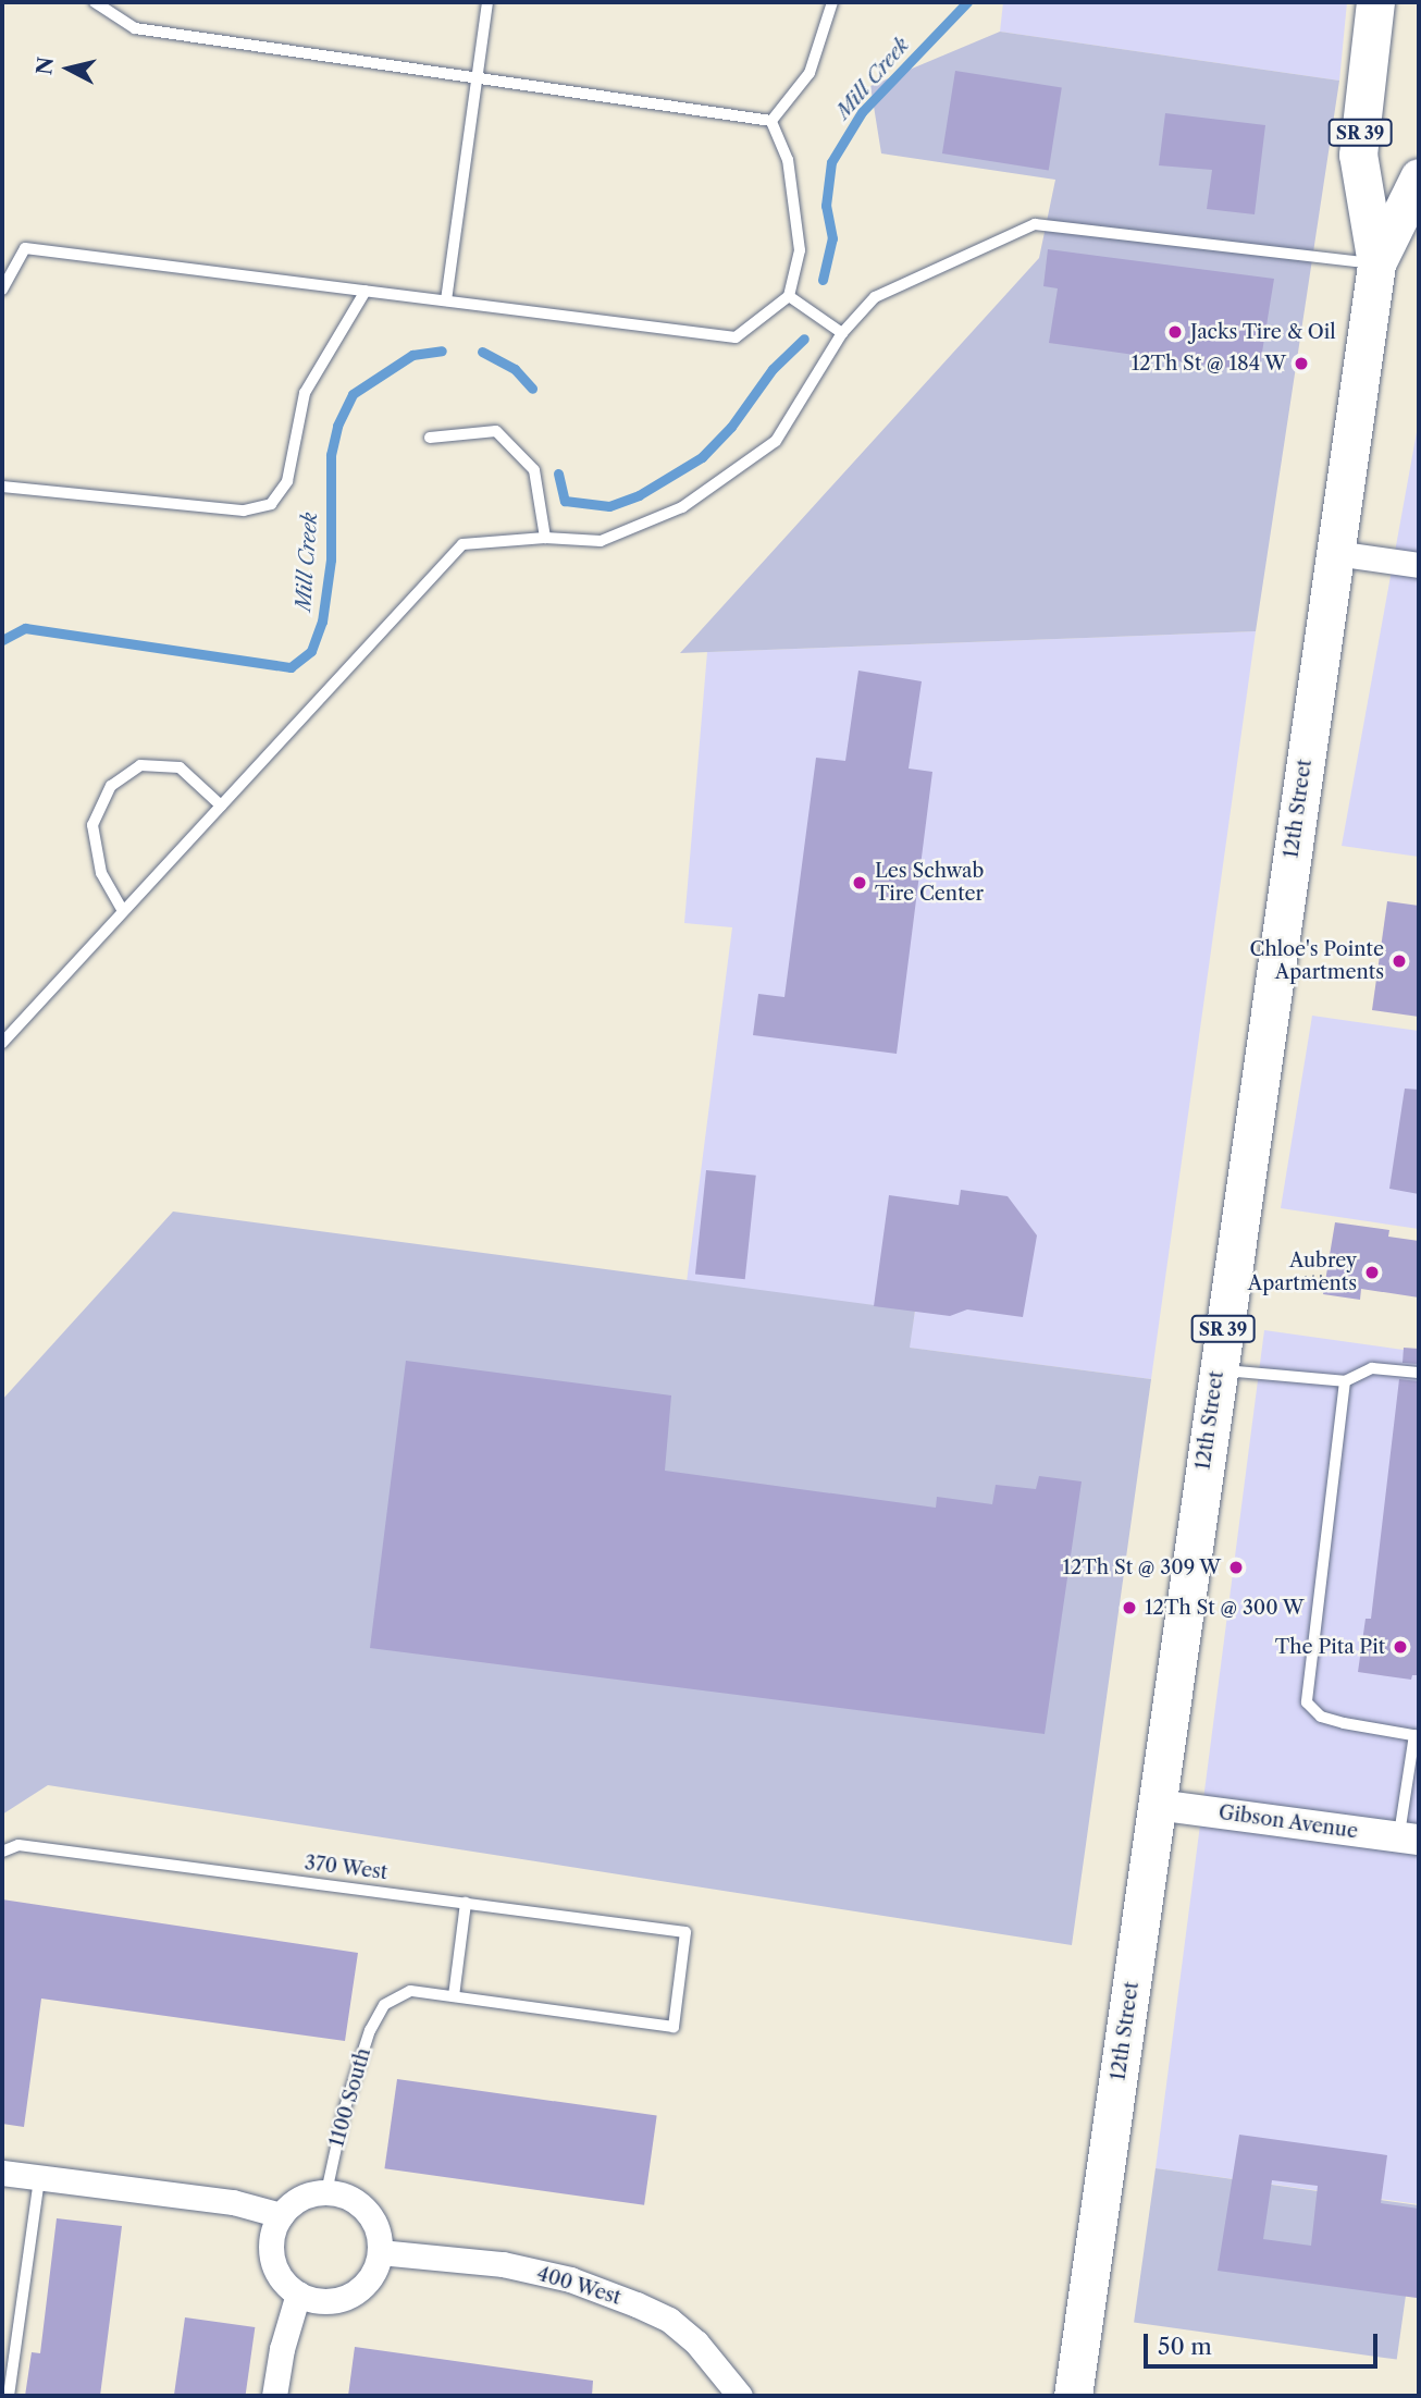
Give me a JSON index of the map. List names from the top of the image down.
{
  "streets": {
    "main road": ["SR 39", "12th Street"],
    "street": ["Gibson Avenue", "400 West"],
    "lane": ["370 West", "1100 South"]
  },
  "crossings": [
    ["12th Street", "Gibson Avenue"],
    ["370 West", "1100 South"],
    ["1100 South", "400 West"]
  ],
  "water": ["Mill Creek"],
  "places": [
    "Jacks Tire & Oil",
    "12Th St @ 184 W",
    "Les Schwab Tire Center",
    "Chloe's Pointe Apartments",
    "Aubrey Apartments",
    "12Th St @ 309 W",
    "12Th St @ 300 W",
    "The Pita Pit"
  ],
  "scale_bar": "50 m",
  "north": "left"
}
